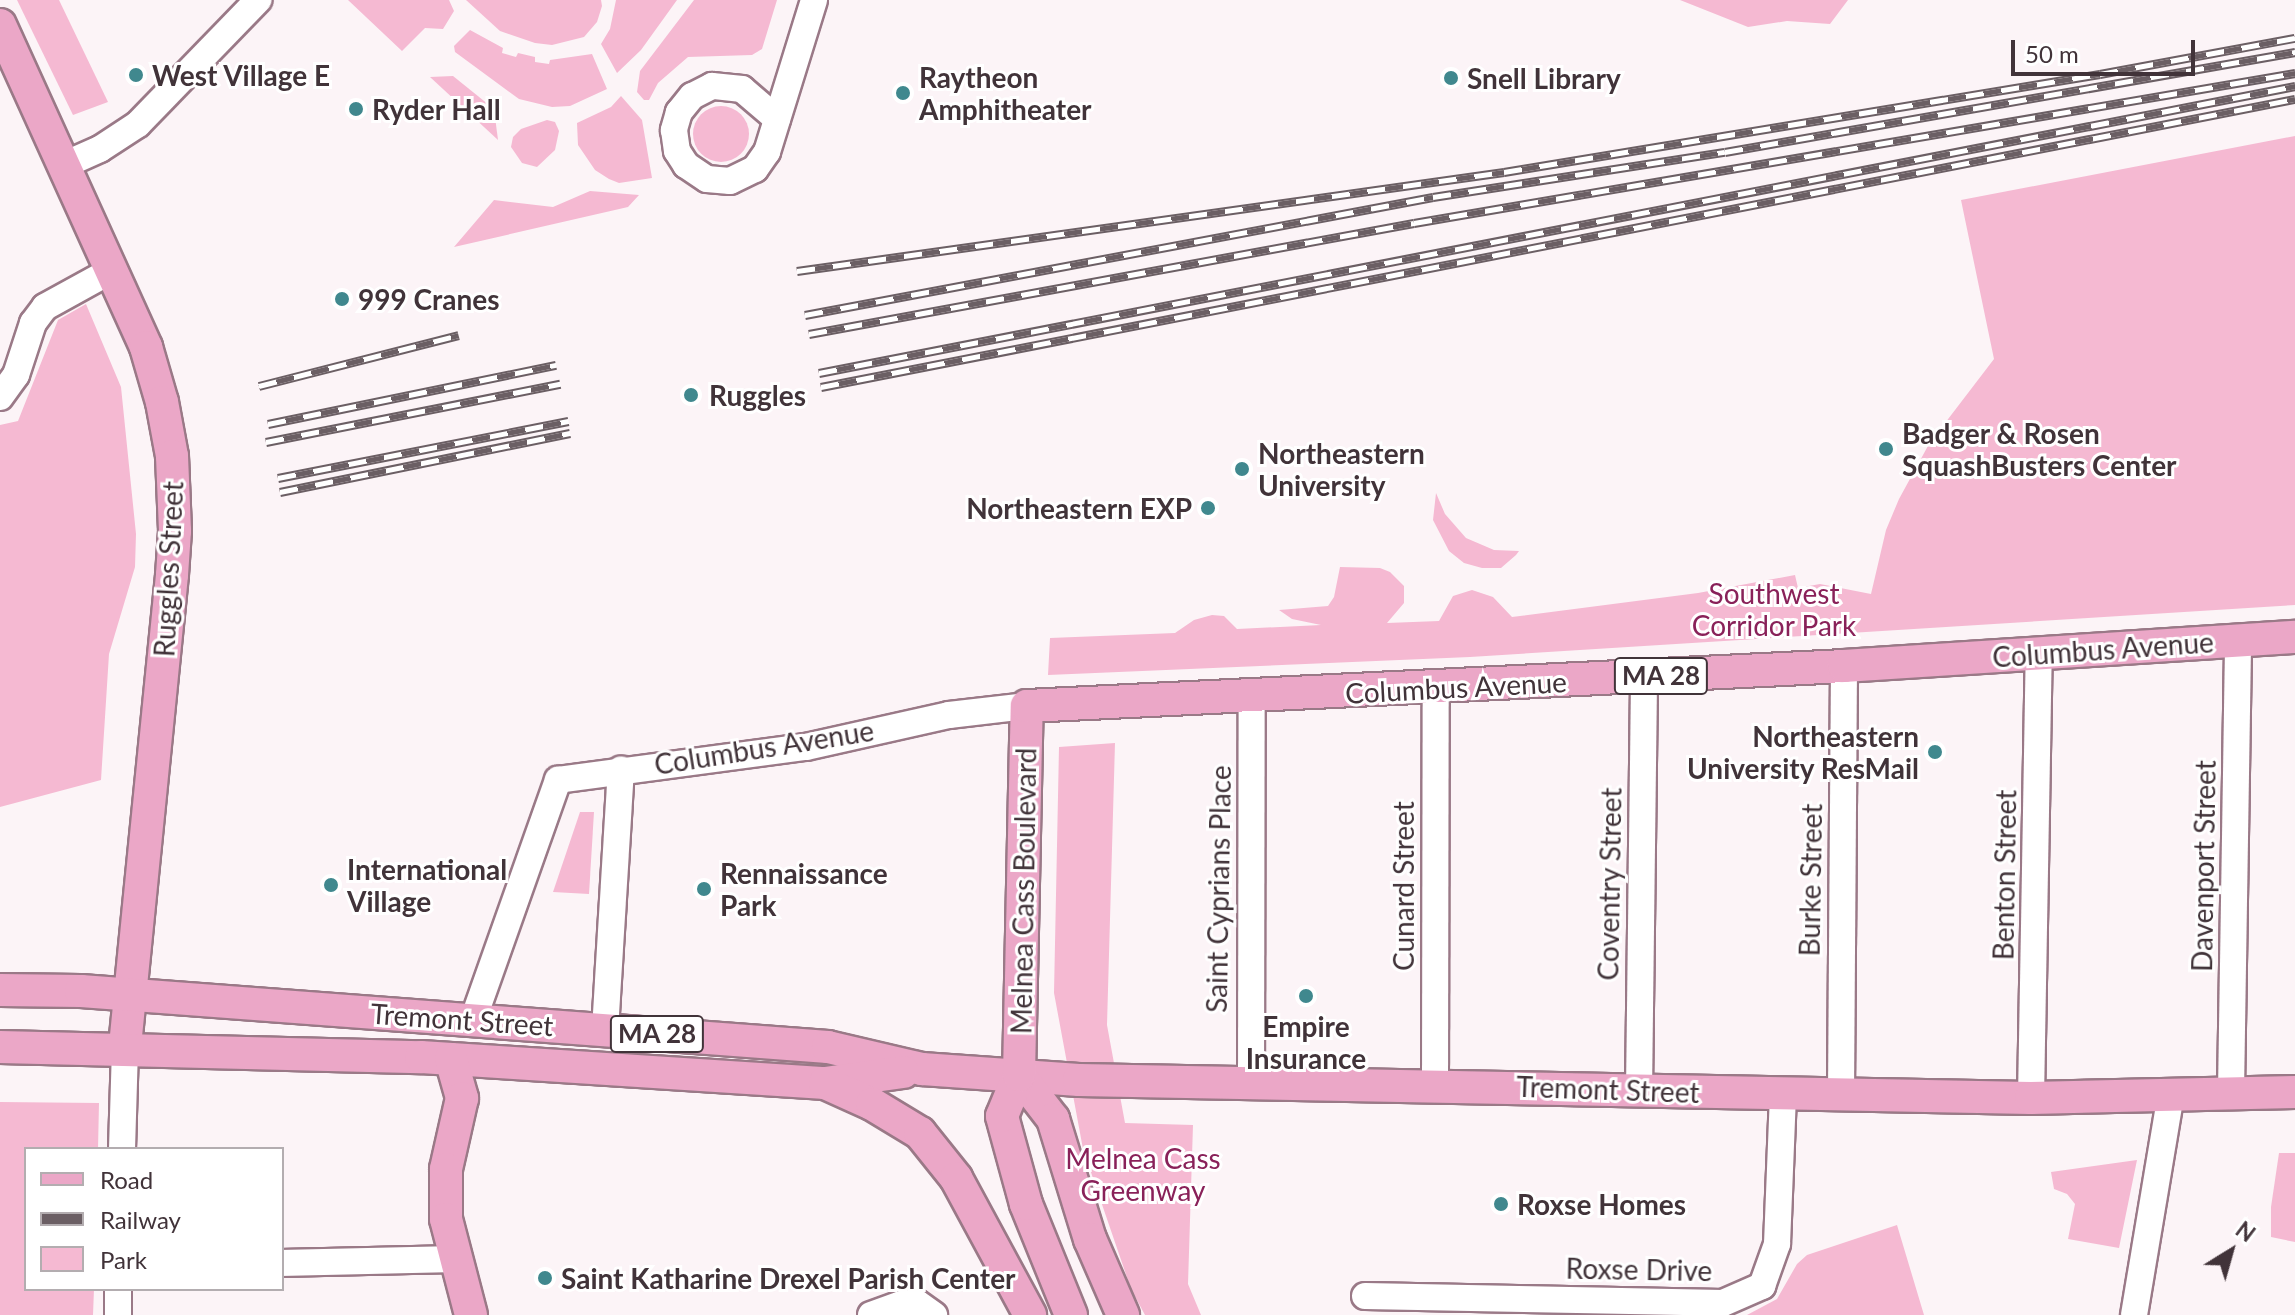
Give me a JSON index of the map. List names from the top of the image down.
{
  "streets": {
    "main road": [
      "Ruggles Street",
      "Columbus Avenue",
      "MA 28",
      "Melnea Cass Boulevard",
      "Tremont Street"
    ],
    "street": [
      "Davenport Street",
      "Benton Street",
      "Burke Street",
      "Coventry Street",
      "Cunard Street",
      "Saint Cyprians Place",
      "Roxse Drive"
    ]
  },
  "crossings": [
    ["Ruggles Street", "Tremont Street"],
    ["Columbus Avenue", "Davenport Street"],
    ["Columbus Avenue", "Benton Street"],
    ["Columbus Avenue", "Burke Street"],
    ["Columbus Avenue", "Coventry Street"],
    ["Columbus Avenue", "Cunard Street"],
    ["Columbus Avenue", "Saint Cyprians Place"],
    ["Columbus Avenue", "Melnea Cass Boulevard"],
    ["Columbus Avenue", "Tremont Street"],
    ["Davenport Street", "Tremont Street"],
    ["Benton Street", "Tremont Street"],
    ["Burke Street", "Tremont Street"],
    ["Coventry Street", "Tremont Street"],
    ["Cunard Street", "Tremont Street"],
    ["Saint Cyprians Place", "Tremont Street"],
    ["Melnea Cass Boulevard", "Tremont Street"],
    ["Tremont Street", "Roxse Drive"]
  ],
  "parks": ["Southwest Corridor Park", "Melnea Cass Greenway"],
  "places": [
    "West Village E",
    "Snell Library",
    "Raytheon Amphitheater",
    "Ryder Hall",
    "999 Cranes",
    "Ruggles",
    "Badger & Rosen SquashBusters Center",
    "Northeastern University",
    "Northeastern EXP",
    "Northeastern University ResMail",
    "International Village",
    "Rennaissance Park",
    "Empire Insurance",
    "Roxse Homes",
    "Saint Katharine Drexel Parish Center"
  ],
  "legend": ["Road", "Railway", "Park"],
  "scale_bar": "50 m",
  "north": "top right"
}
